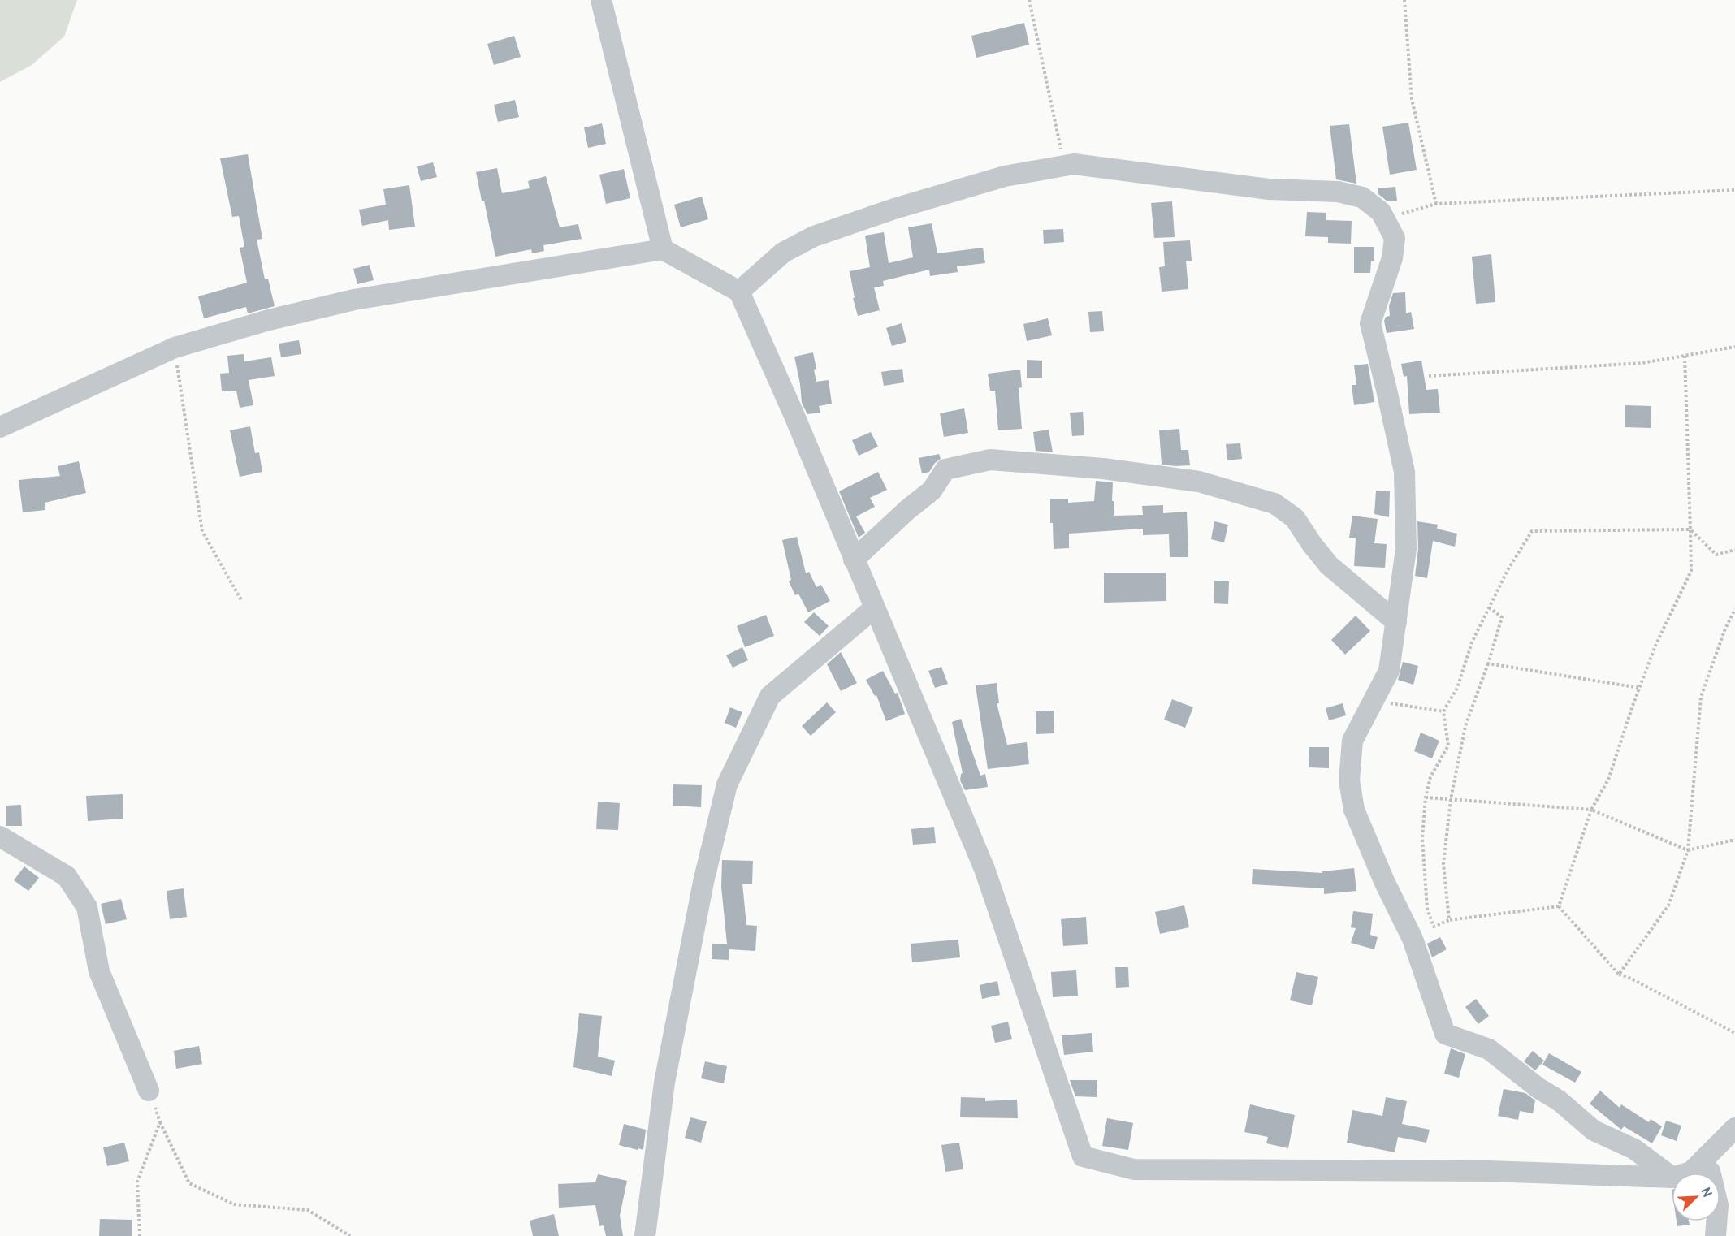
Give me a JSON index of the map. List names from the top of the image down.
{
  "north": "top right"
}
